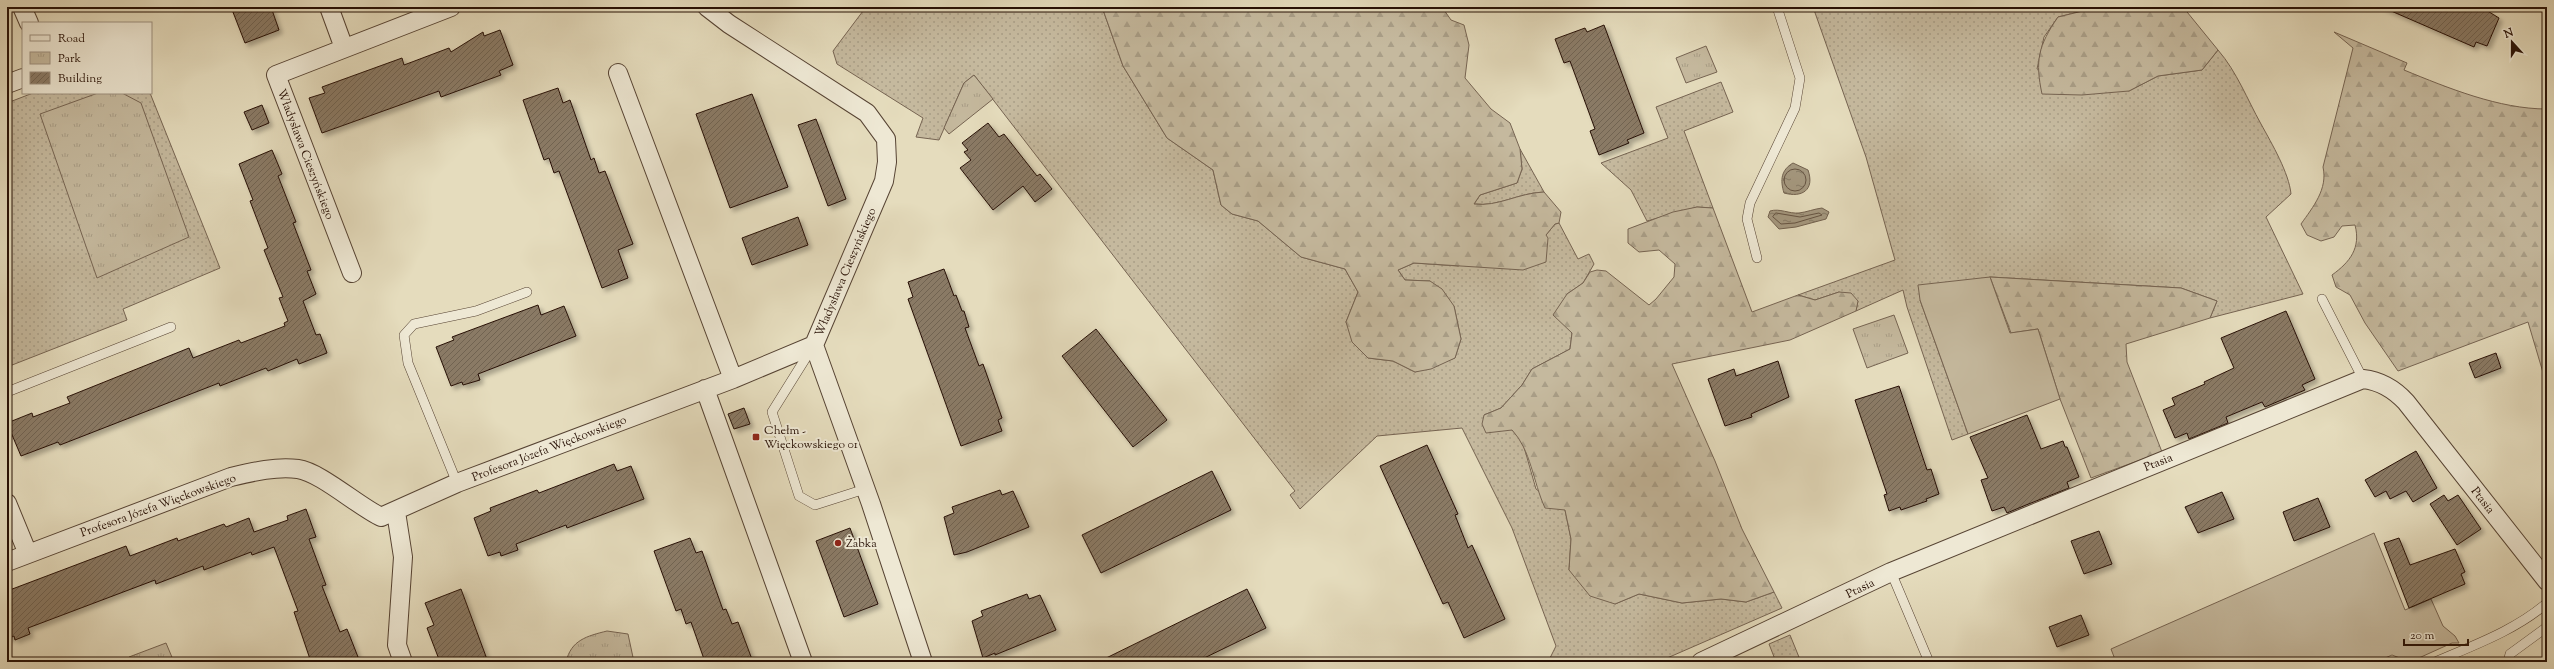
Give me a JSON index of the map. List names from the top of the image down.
{
  "streets": {
    "street": ["Władysława Cieszyńskiego", "Profesora Józefa Więckowskiego", "Ptasia"]
  },
  "crossings": [
    ["Władysława Cieszyńskiego", "Profesora Józefa Więckowskiego"]
  ],
  "places": {
    "transit": ["Chełm - Więckowskiego 01"],
    "other": ["Żabka"]
  },
  "legend": ["Road", "Park", "Building"],
  "scale_bar": "20 m",
  "north": "top"
}
